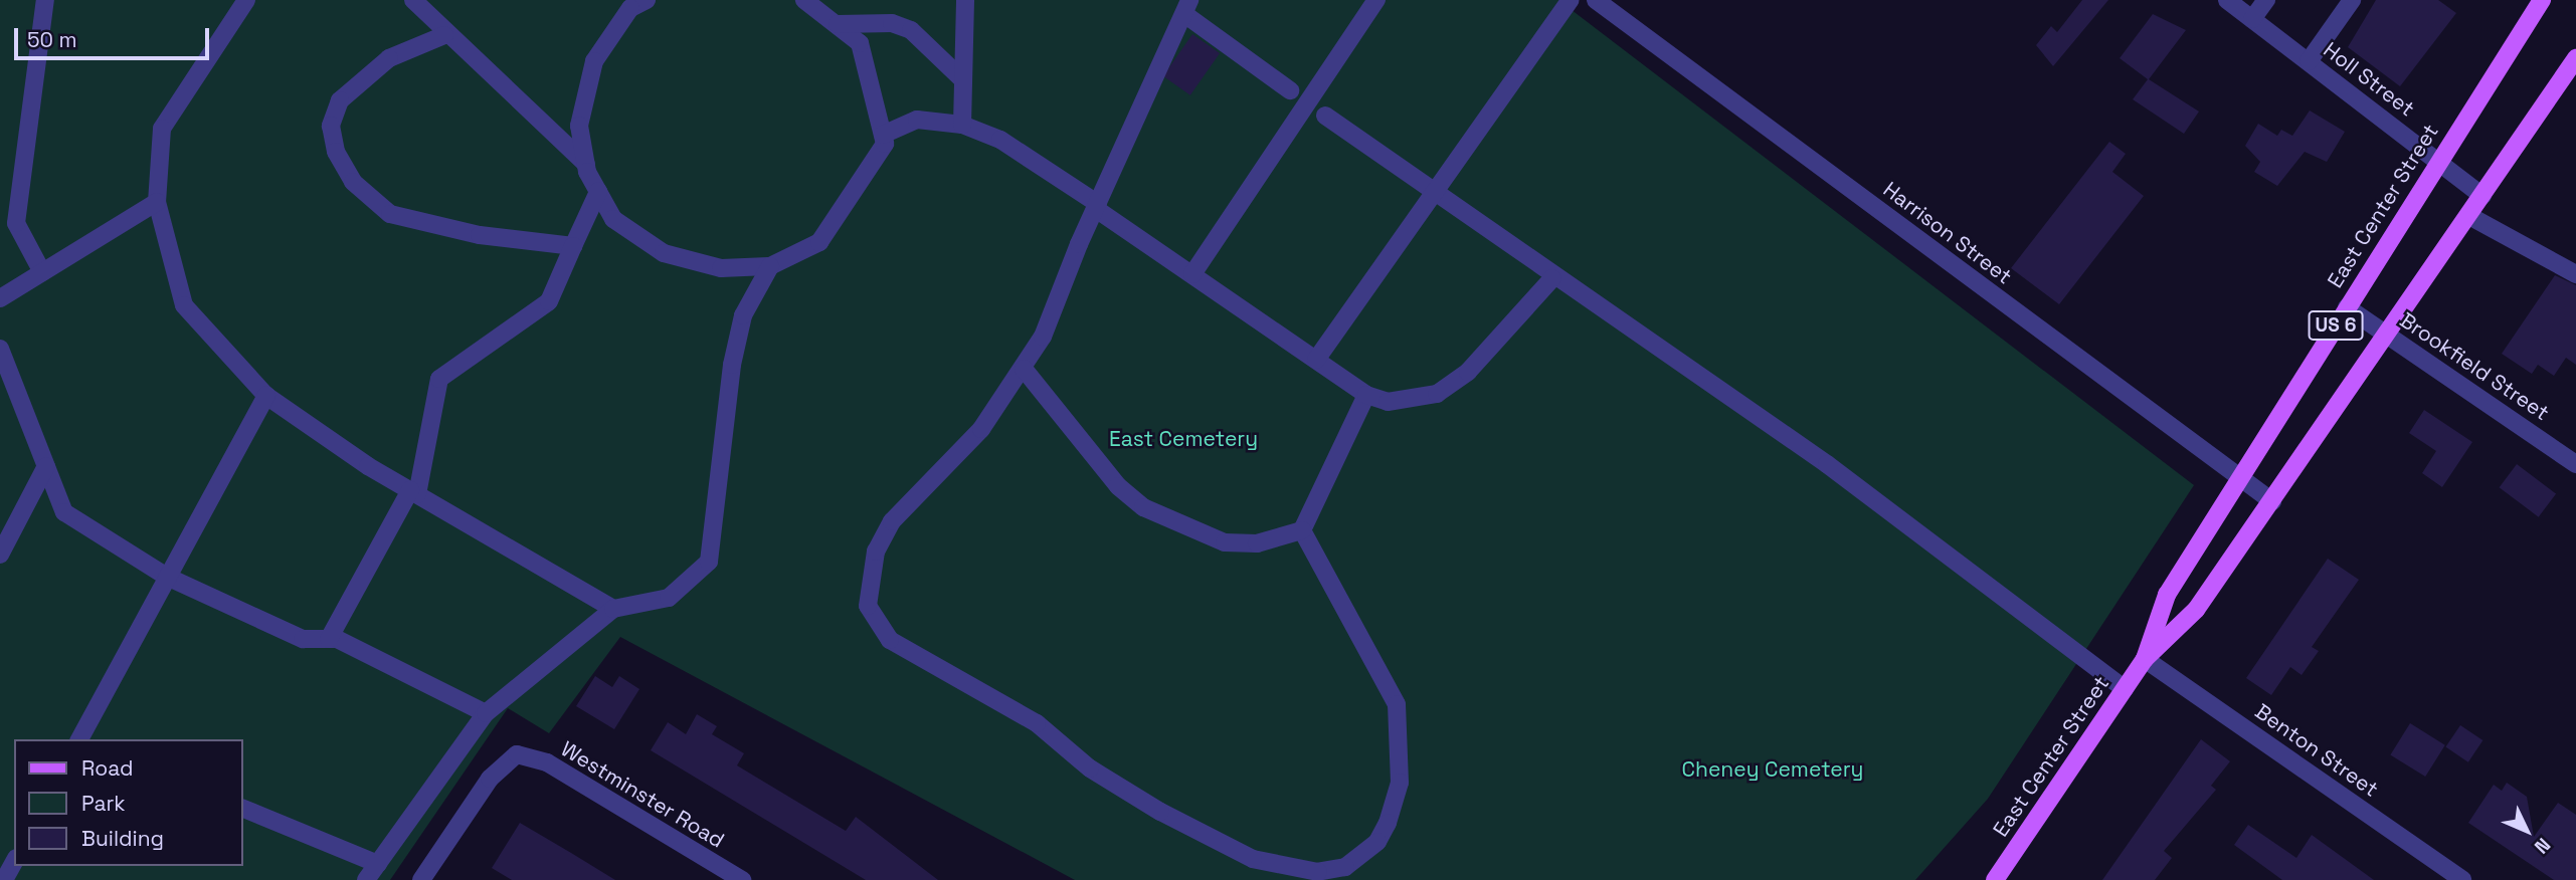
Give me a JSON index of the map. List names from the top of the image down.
{
  "streets": {
    "main road": ["East Center Street", "US 6"],
    "street": [
      "Holl Street",
      "Harrison Street",
      "Brookfield Street",
      "Benton Street",
      "Westminster Road"
    ]
  },
  "crossings": [
    ["Holl Street", "East Center Street"],
    ["East Center Street", "Harrison Street"],
    ["East Center Street", "Brookfield Street"],
    ["East Center Street", "Benton Street"]
  ],
  "parks": ["East Cemetery", "Cheney Cemetery"],
  "legend": ["Road", "Park", "Building"],
  "scale_bar": "50 m",
  "north": "bottom right"
}
